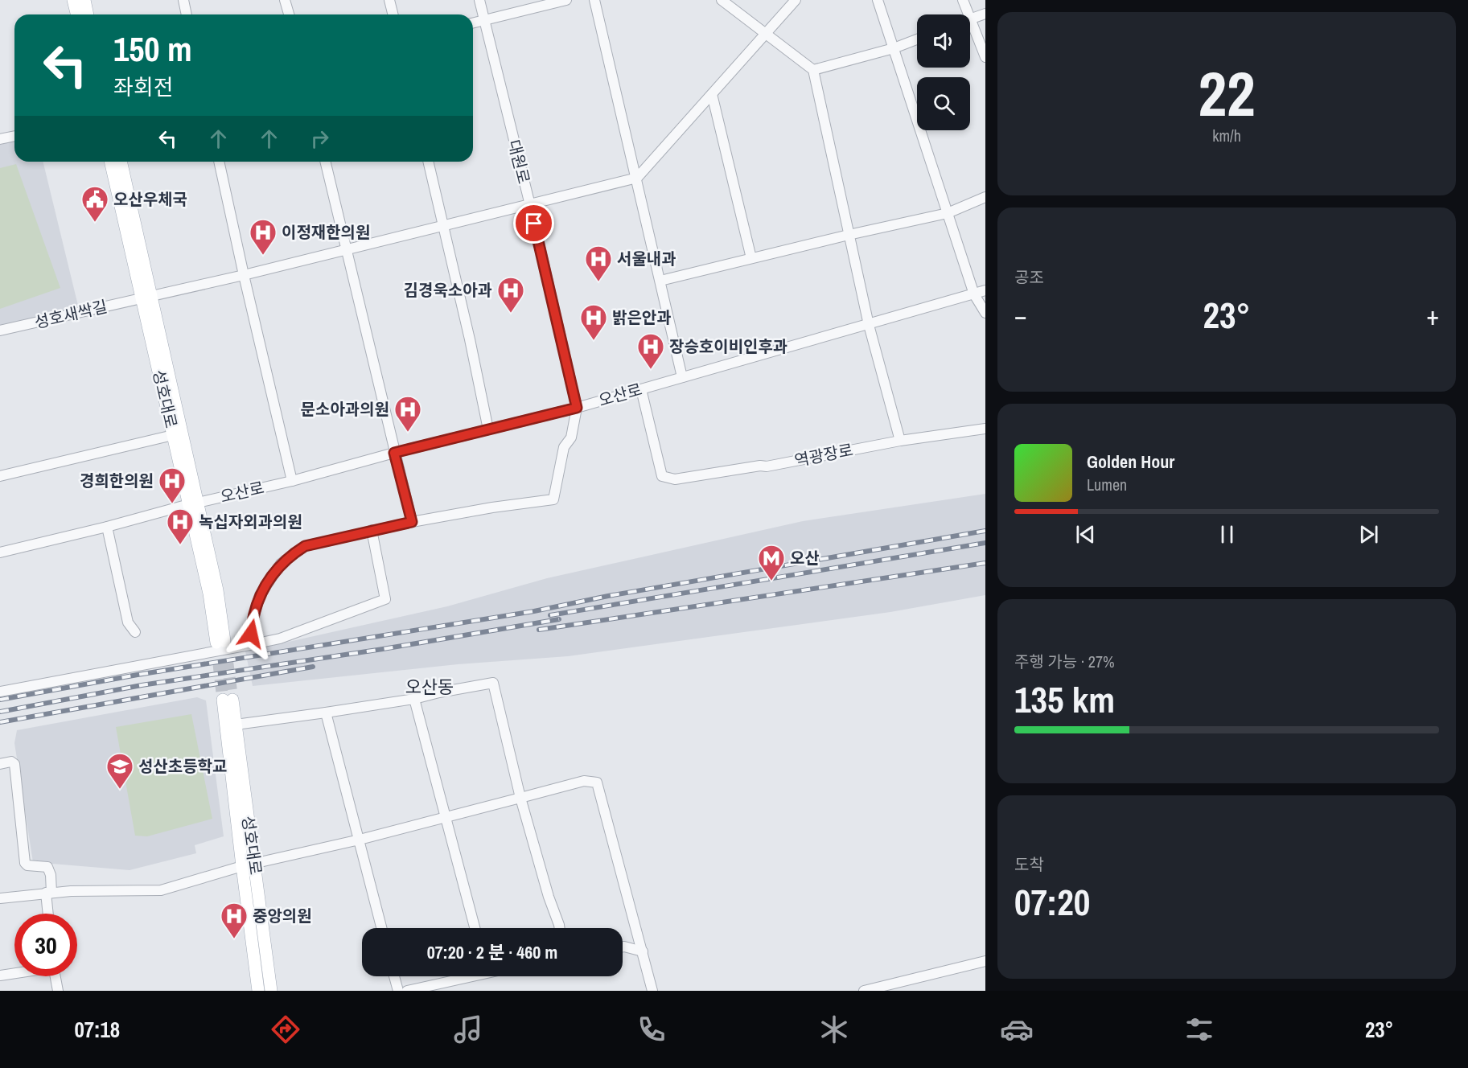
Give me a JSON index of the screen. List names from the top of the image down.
{
  "streets": {
    "main road": ["성호대로"],
    "street": [
      "대원로",
      "성호새싹길",
      "오산로",
      "역광장로"
    ]
  },
  "crossings": [
    ["대원로", "성호새싹길"],
    ["대원로", "오산로"],
    ["성호새싹길", "성호대로"],
    ["오산로", "성호대로"],
    ["오산로", "역광장로"]
  ],
  "districts": ["오산동"],
  "places": {
    "public building": ["오산우체국"],
    "hospital": [
      "이정재한의원",
      "서울내과",
      "김경욱소아과",
      "밝은안과",
      "장승호이비인후과",
      "문소아과의원",
      "경희한의원",
      "녹십자외과의원",
      "중앙의원"
    ],
    "metro station": ["오산"],
    "school or university": ["성산초등학교"]
  },
  "page": {
    "tile": [
      ["22", "km/h"],
      "공조",
      ["주행 가능 · 27%", "135 km"],
      ["도착", "07:20"]
    ],
    "turn": ["150 m", "좌회전"],
    "heat": ["−", "23°", "+"],
    "song": ["Golden Hour", "Lumen"],
    "limit": "30",
    "trip": "07:20 · 2 분 · 460 m",
    "tabs": ["07:18", "23°"]
  }
}
